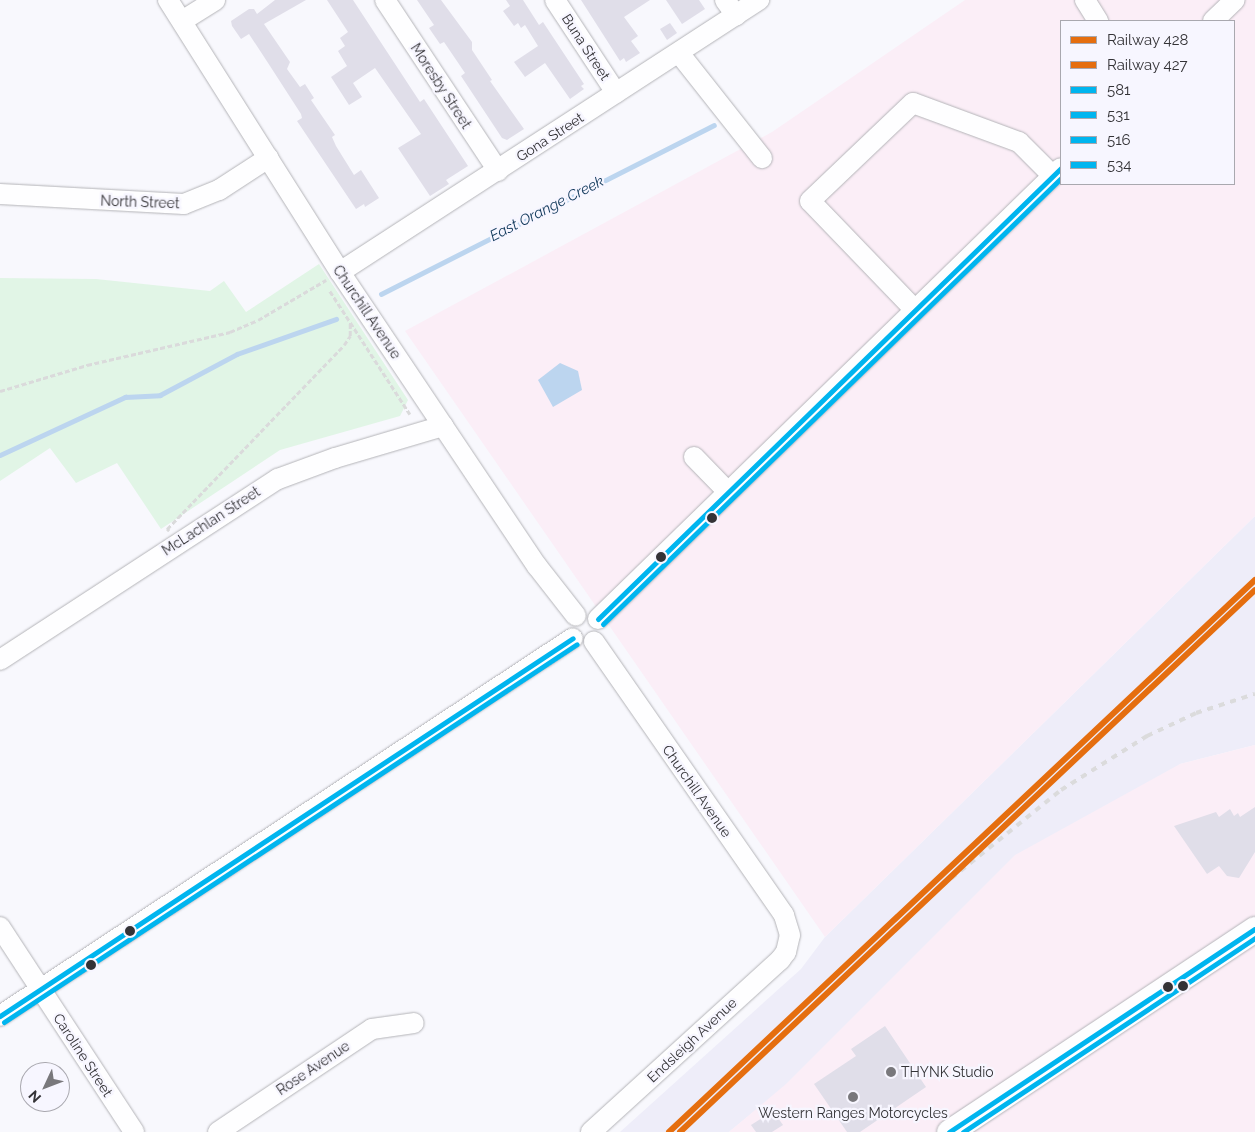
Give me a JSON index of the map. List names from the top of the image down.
{
  "streets": {
    "street": [
      "Buna Street",
      "Moresby Street",
      "Gona Street",
      "North Street",
      "Churchill Avenue",
      "McLachlan Street",
      "Endsleigh Avenue",
      "Caroline Street",
      "Rose Avenue"
    ]
  },
  "crossings": [
    ["Buna Street", "Gona Street"],
    ["Moresby Street", "Gona Street"],
    ["Gona Street", "Churchill Avenue"],
    ["North Street", "Churchill Avenue"],
    ["Churchill Avenue", "McLachlan Street"],
    ["Churchill Avenue", "Endsleigh Avenue"]
  ],
  "water": ["East Orange Creek"],
  "places": ["THYNK Studio", "Western Ranges Motorcycles"],
  "lines": [
    "transit line 581",
    "transit line 531",
    "rail line 428",
    "rail line 427",
    "transit line 516",
    "transit line 534"
  ],
  "legend": [
    "Railway 428",
    "Railway 427",
    "581",
    "531",
    "516",
    "534"
  ],
  "north": "bottom left"
}
